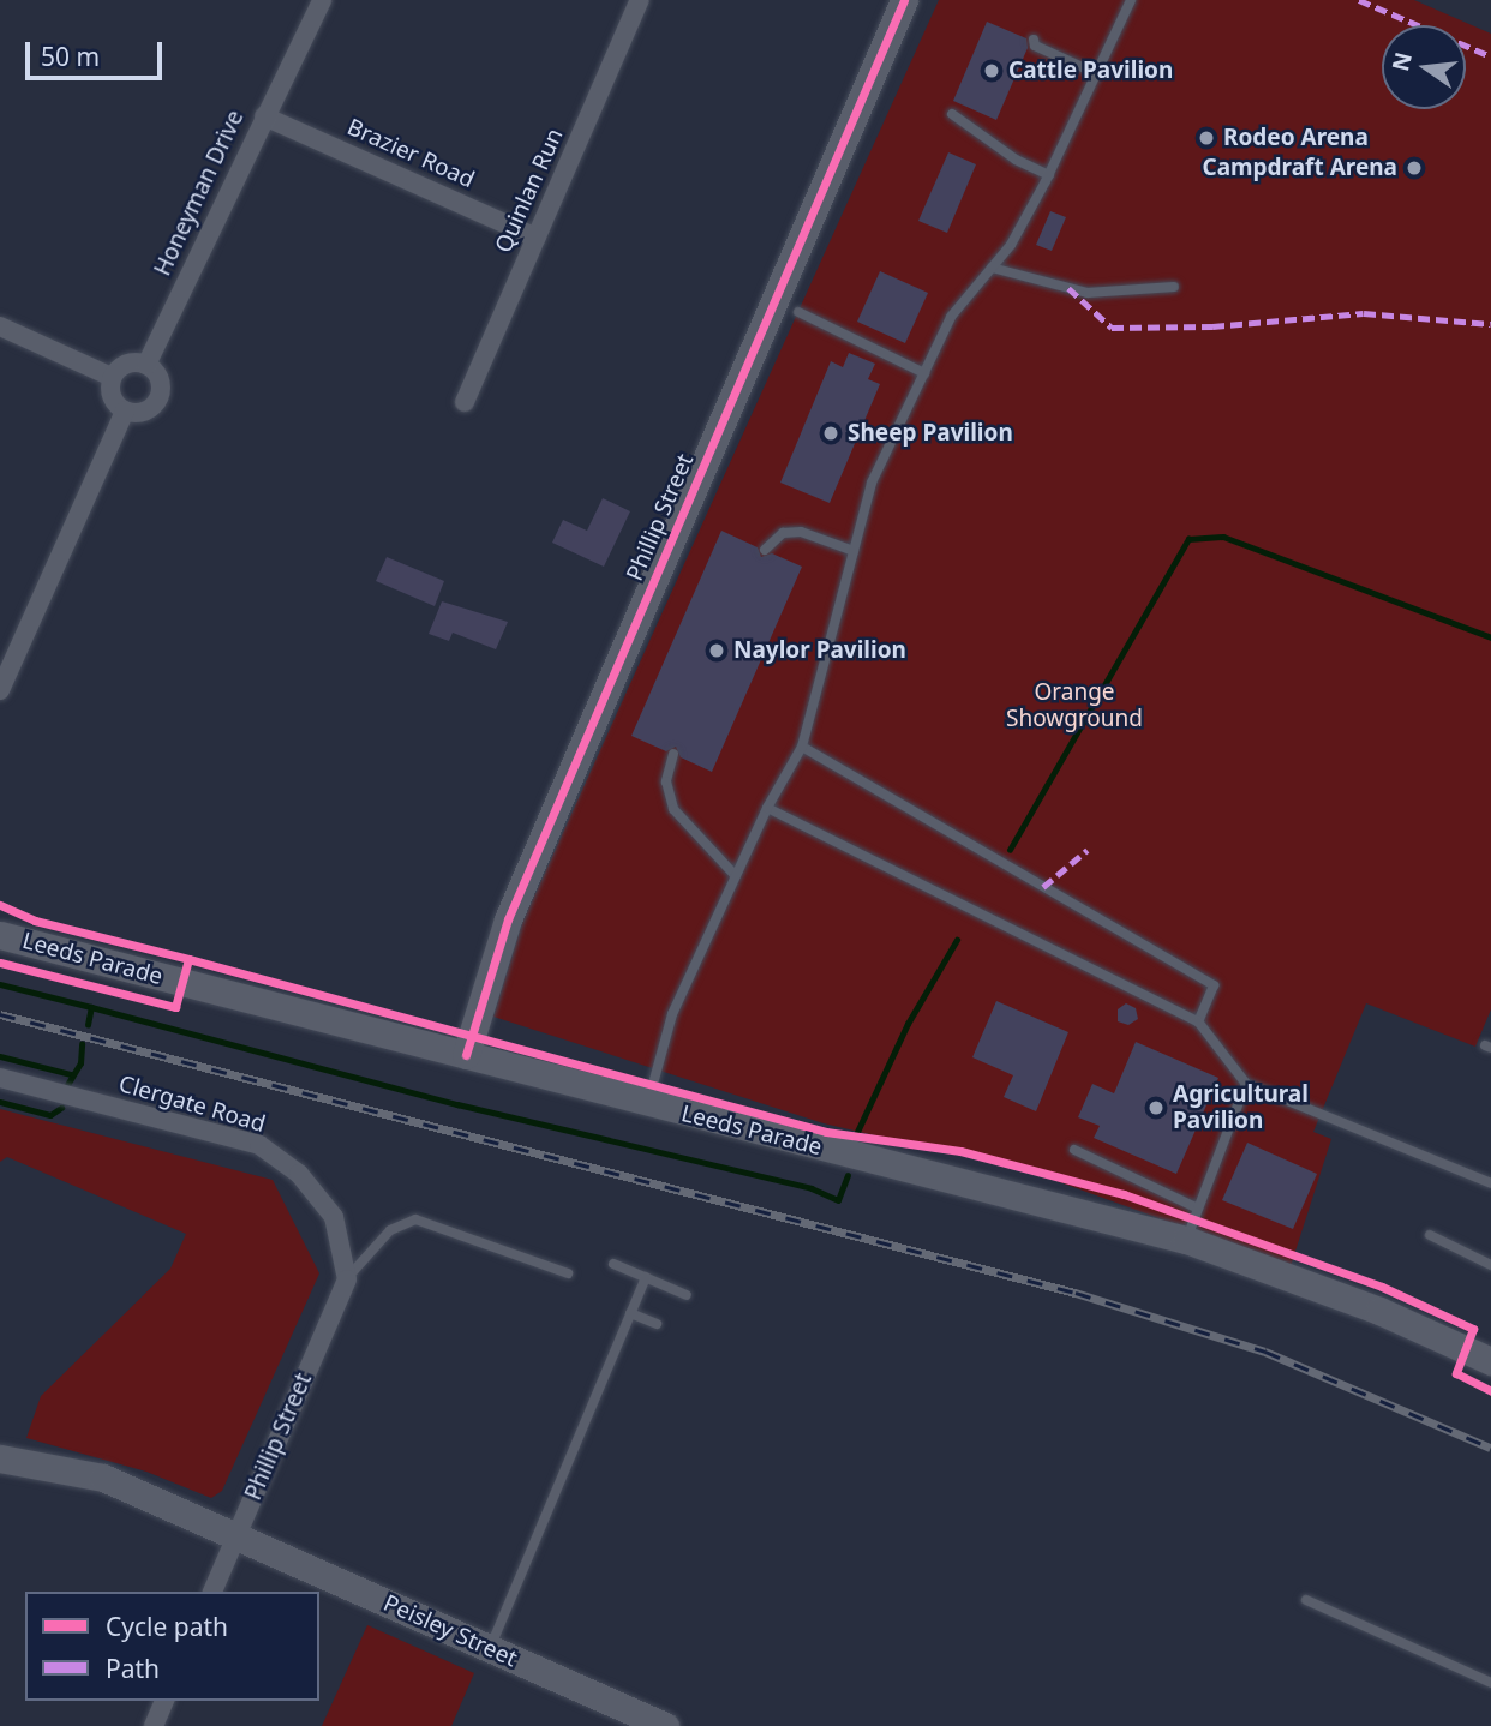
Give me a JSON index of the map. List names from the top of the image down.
{
  "streets": {
    "street": [
      "Brazier Road",
      "Quinlan Run",
      "Honeyman Drive",
      "Phillip Street",
      "Leeds Parade",
      "Clergate Road",
      "Peisley Street"
    ]
  },
  "crossings": [
    ["Brazier Road", "Quinlan Run"],
    ["Brazier Road", "Honeyman Drive"],
    ["Phillip Street", "Leeds Parade"],
    ["Phillip Street", "Clergate Road"],
    ["Phillip Street", "Peisley Street"]
  ],
  "parks": ["Orange Showground"],
  "places": [
    "Cattle Pavilion",
    "Rodeo Arena",
    "Campdraft Arena",
    "Sheep Pavilion",
    "Naylor Pavilion",
    "Agricultural Pavilion"
  ],
  "legend": ["Cycle path", "Path"],
  "scale_bar": "50 m",
  "north": "left"
}
